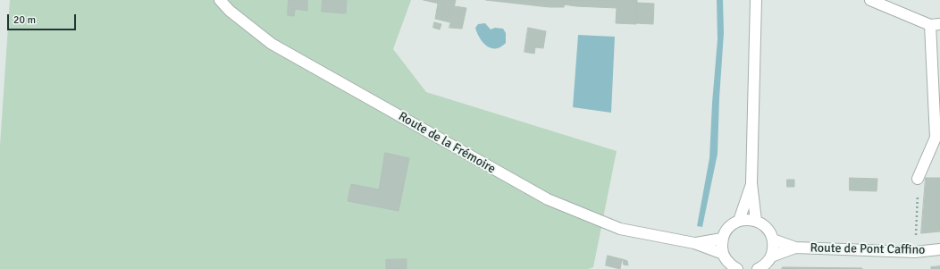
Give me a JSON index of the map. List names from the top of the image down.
{
  "streets": {
    "street": ["Route de la Frémoire", "Route de Pont Caffino"]
  },
  "scale_bar": "20 m"
}
